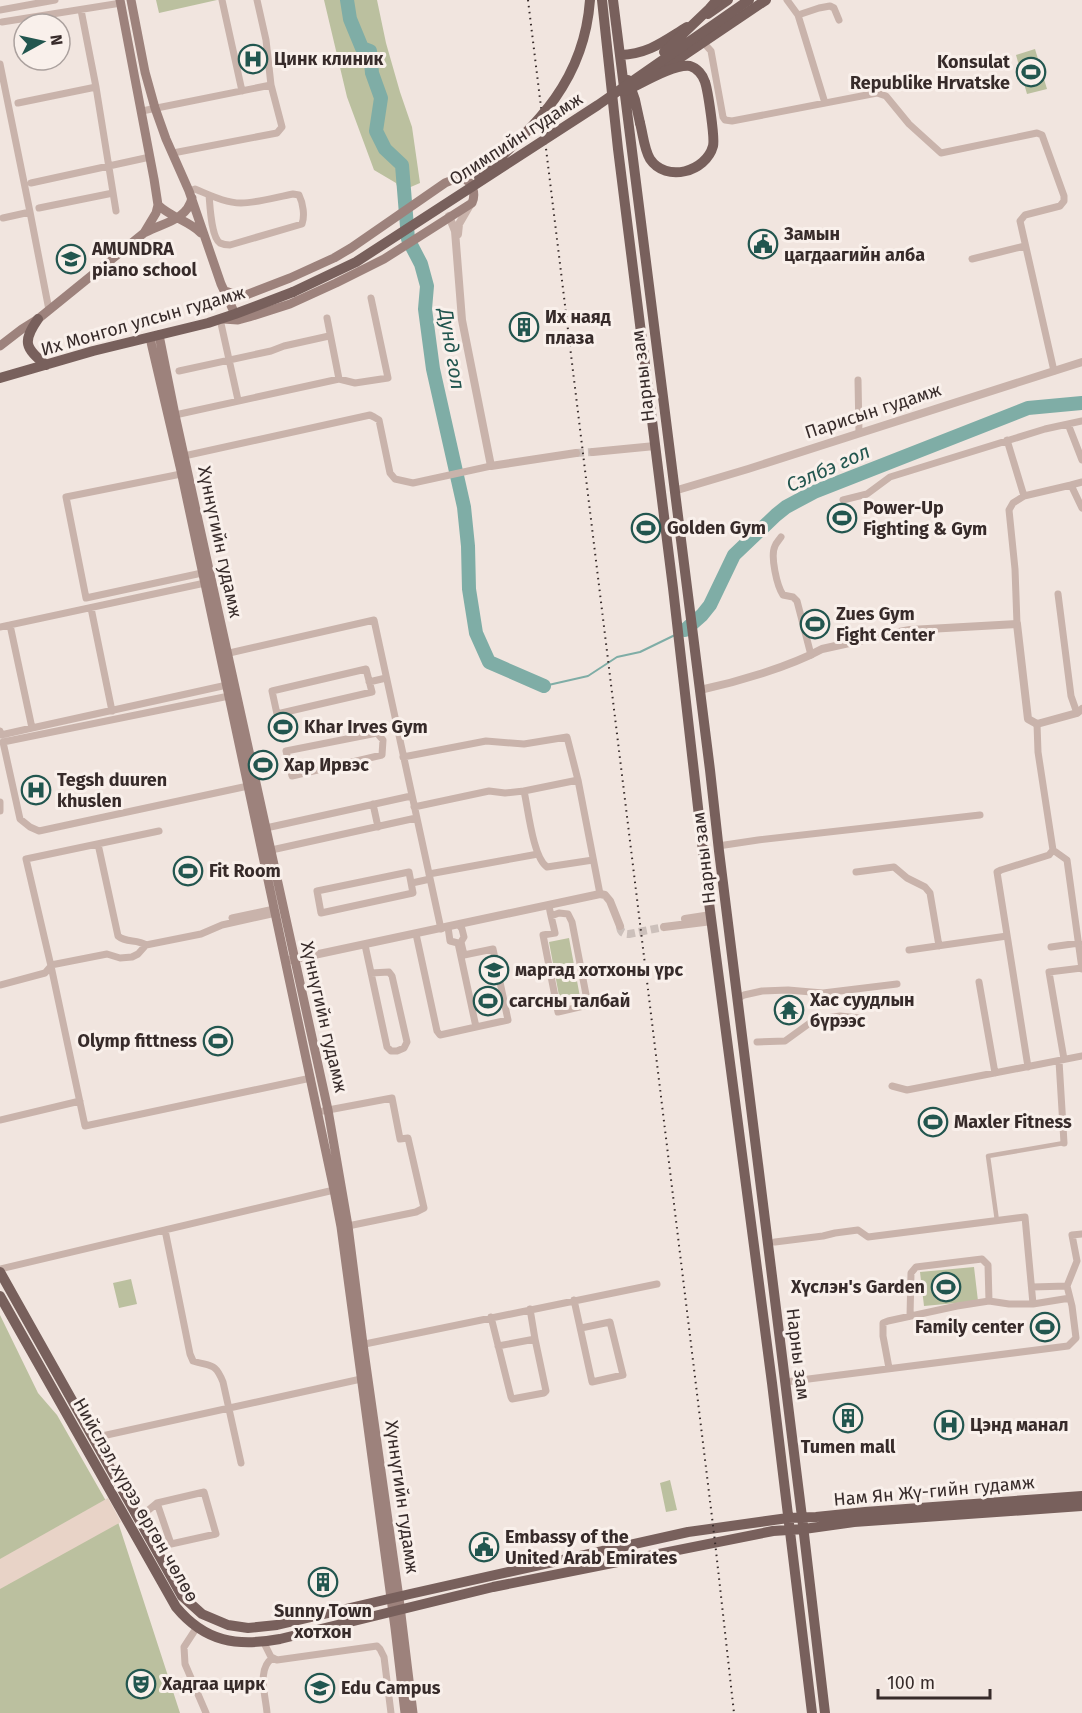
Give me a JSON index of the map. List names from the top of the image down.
{
  "streets": {
    "main road": [
      "Олимпийн гудамж",
      "Их Монгол улсын гудамж",
      "Нарны зам",
      "Хүннүгийн гудамж",
      "Нам Ян Жү-гийн гудамж",
      "Нийслэл хүрээ өргөн чөлөө"
    ],
    "street": ["Парисын гудамж"]
  },
  "crossings": [
    ["Олимпийн гудамж", "Их Монгол улсын гудамж"],
    ["Их Монгол улсын гудамж", "Хүннүгийн гудамж"],
    ["Нарны зам", "Парисын гудамж"],
    ["Нарны зам", "Нам Ян Жү-гийн гудамж"],
    ["Нарны зам", "Нийслэл хүрээ өргөн чөлөө"],
    ["Хүннүгийн гудамж", "Нийслэл хүрээ өргөн чөлөө"],
    ["Нам Ян Жү-гийн гудамж", "Нийслэл хүрээ өргөн чөлөө"]
  ],
  "water": ["Дунд гол", "Сэлбэ гол"],
  "places": {
    "hospital": ["Цинк клиник", "Tegsh duuren khuslen", "Цэнд манал"],
    "sports": [
      "Konsulat Republike Hrvatske",
      "Power-Up Fighting & Gym",
      "Golden Gym",
      "Zues Gym Fight Center",
      "Khar Irves Gym",
      "Хар Ирвэс",
      "Fit Room",
      "сагсны талбай",
      "Olymp fittness",
      "Maxler Fitness",
      "Хүслэн's Garden",
      "Family center"
    ],
    "public building": ["Замын цагдаагийн алба", "Embassy of the United Arab Emirates"],
    "school or university": ["AMUNDRA piano school", "маргад хотхоны үрс", "Edu Campus"],
    "building": ["Их наяд плаза", "Tumen mall", "Sunny Town хотхон"],
    "temple": ["Хас суудлын бүрээс"],
    "theatre": ["Хадгаа цирк"]
  },
  "scale_bar": "100 m",
  "north": "right"
}
